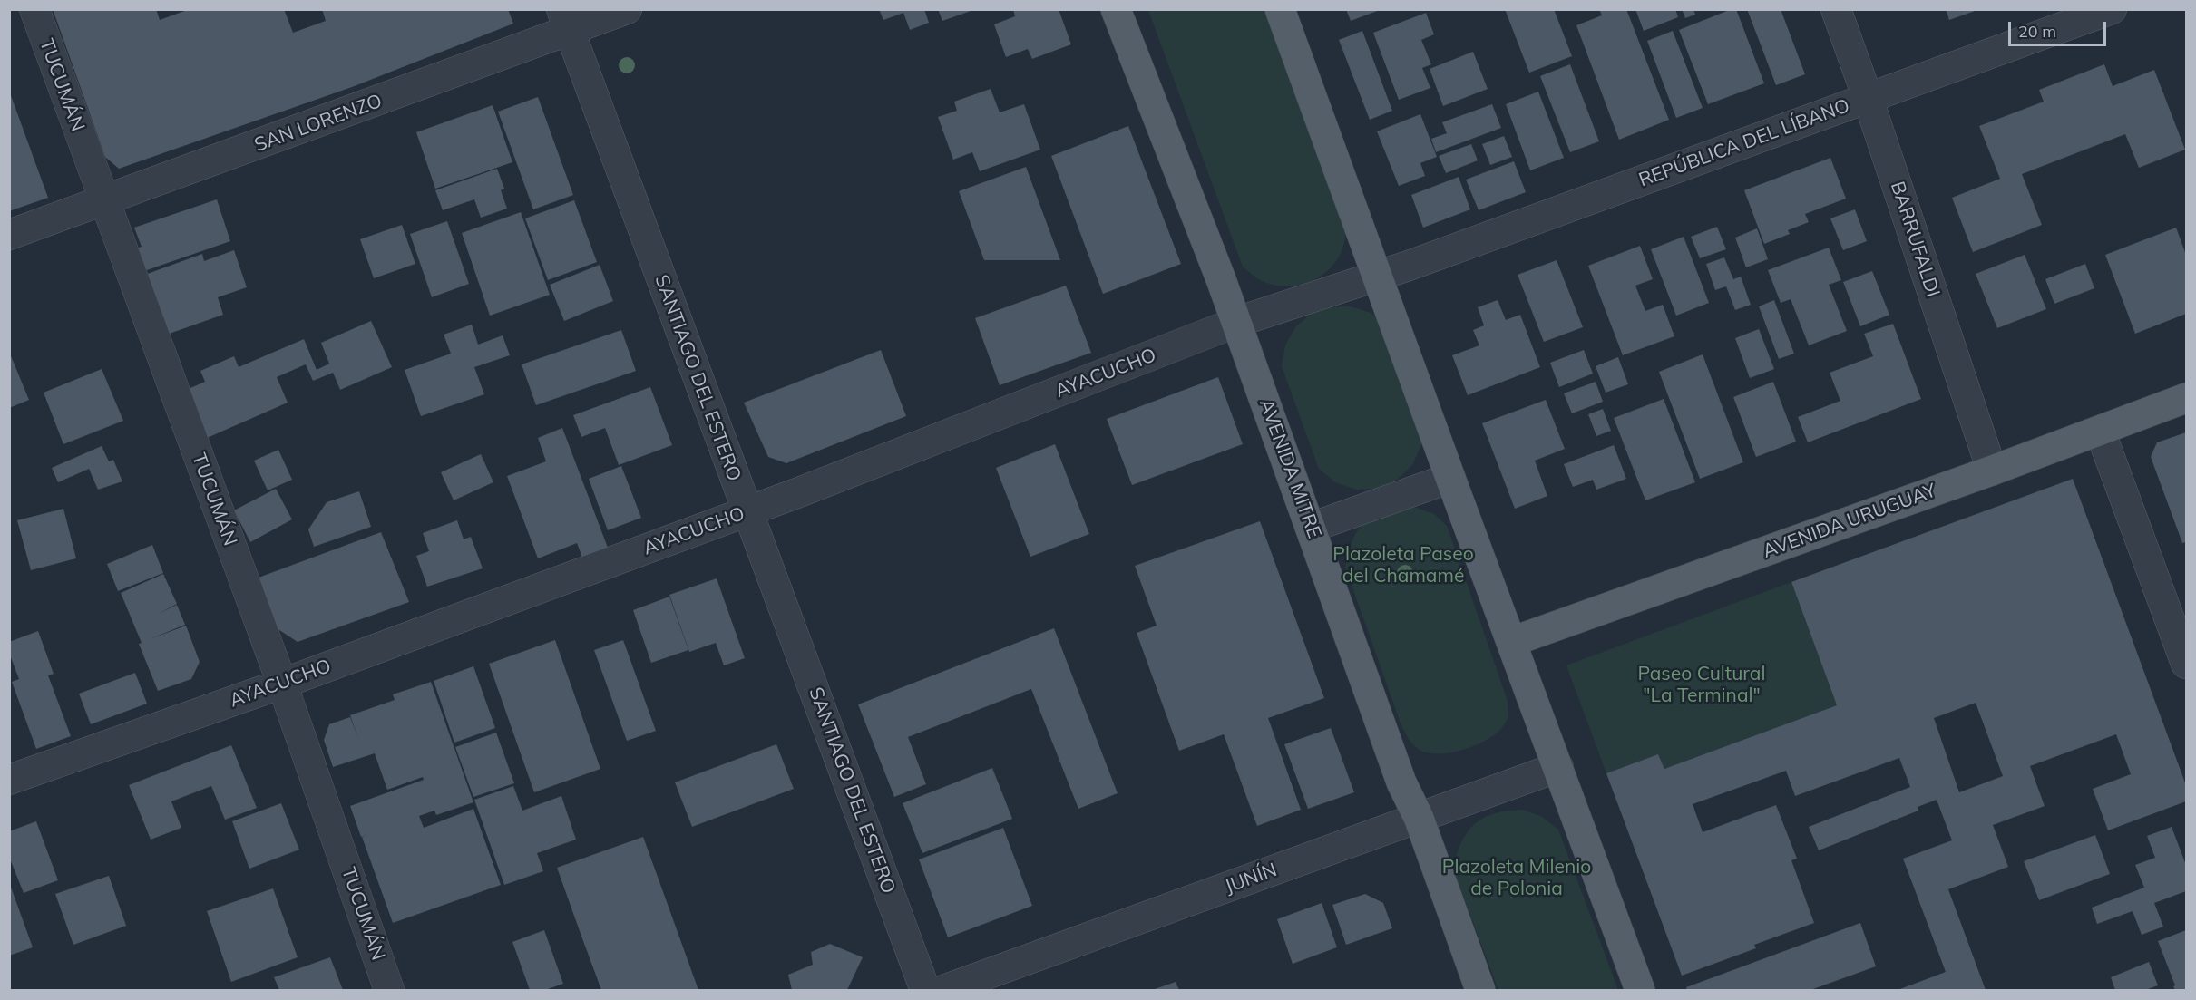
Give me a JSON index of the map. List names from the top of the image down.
{
  "streets": {
    "main road": ["AVENIDA MITRE", "AVENIDA URUGUAY"],
    "street": [
      "TUCUMÁN",
      "SAN LORENZO",
      "REPÚBLICA DEL LÍBANO",
      "BARRUFALDI",
      "AYACUCHO",
      "SANTIAGO DEL ESTERO",
      "JUNÍN"
    ]
  },
  "crossings": [
    ["TUCUMÁN", "SAN LORENZO"],
    ["TUCUMÁN", "AYACUCHO"],
    ["SAN LORENZO", "SANTIAGO DEL ESTERO"],
    ["REPÚBLICA DEL LÍBANO", "BARRUFALDI"],
    ["REPÚBLICA DEL LÍBANO", "AYACUCHO"],
    ["BARRUFALDI", "AVENIDA URUGUAY"],
    ["AYACUCHO", "SANTIAGO DEL ESTERO"],
    ["AYACUCHO", "AVENIDA MITRE"],
    ["AVENIDA MITRE", "JUNÍN"]
  ],
  "parks": ["Plazoleta Paseo del Chamamé", "Paseo Cultural \"La Terminal\"", "Plazoleta Milenio de Polonia"],
  "scale_bar": "20 m"
}
